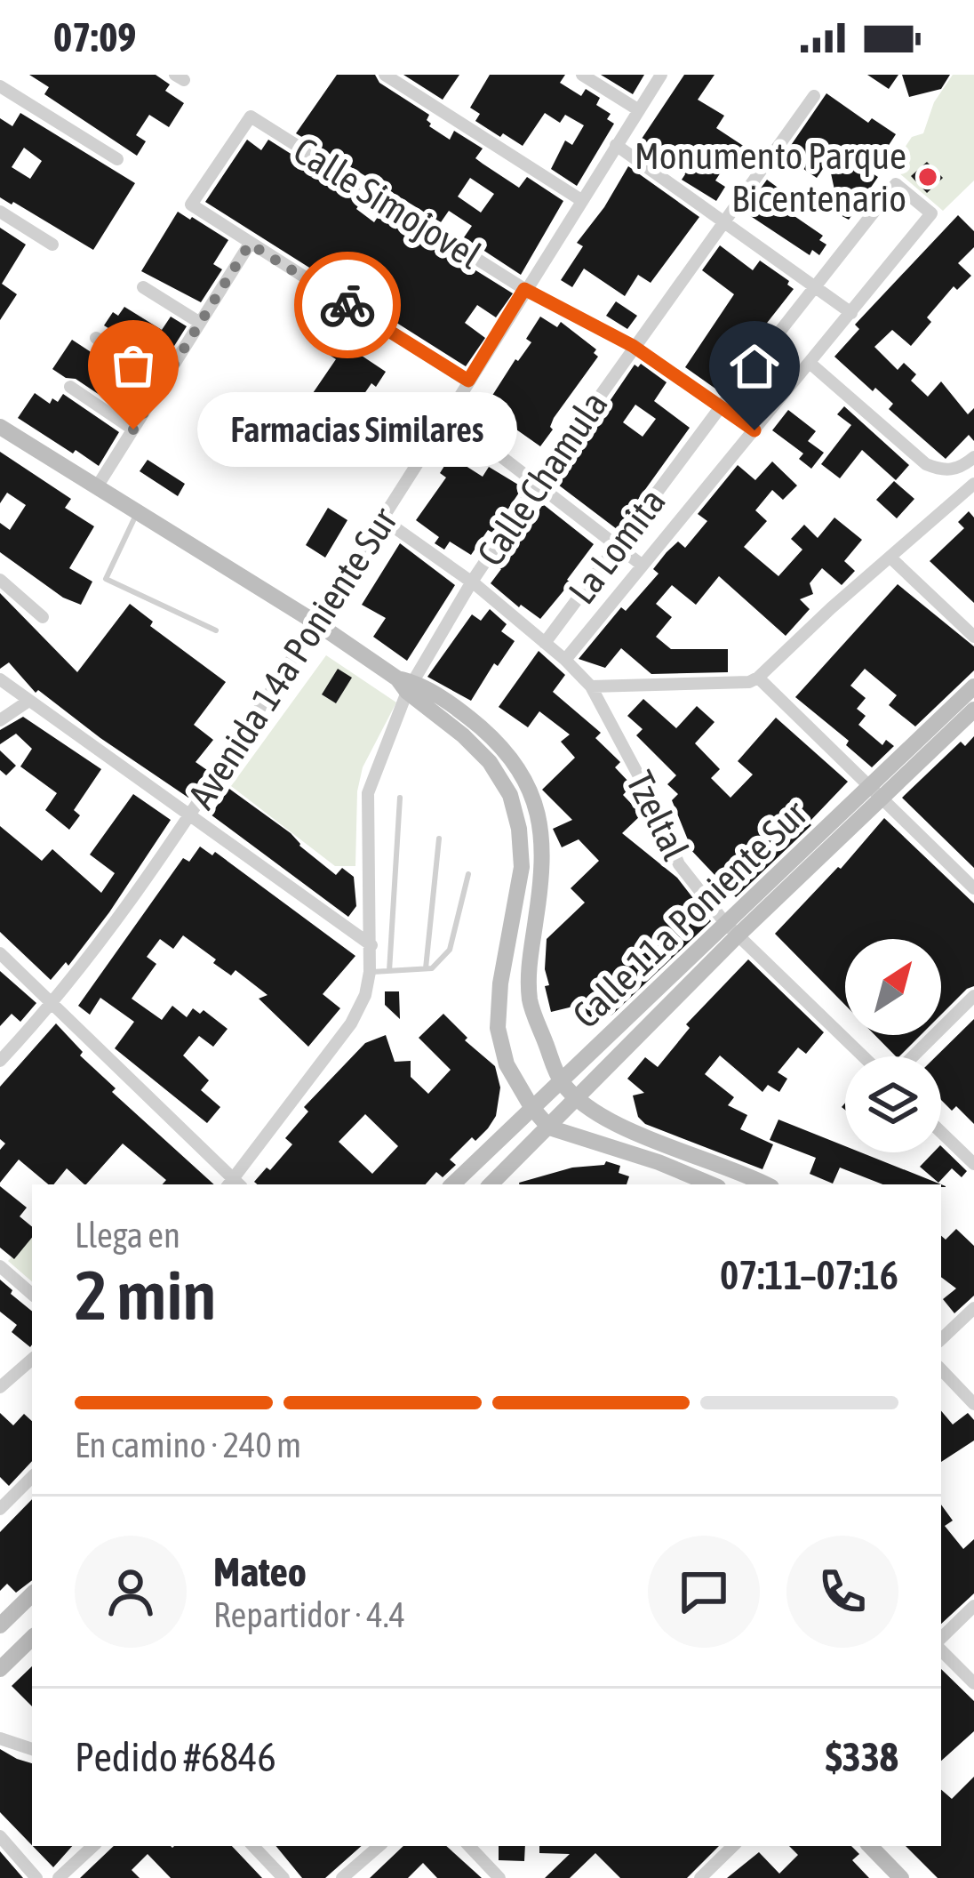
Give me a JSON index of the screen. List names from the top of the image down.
{
  "streets": {
    "main road": ["Calle 11a Poniente Sur"],
    "street": [
      "Calle Simojovel",
      "Calle Chamula",
      "La Lomita",
      "Avenida 14a Poniente Sur",
      "Tzeltal"
    ]
  },
  "crossings": [
    ["Calle Simojovel", "Calle Chamula"],
    ["Calle Simojovel", "La Lomita"],
    ["Calle Simojovel", "Avenida 14a Poniente Sur"],
    ["Calle Chamula", "Tzeltal"],
    ["La Lomita", "Tzeltal"],
    ["Avenida 14a Poniente Sur", "Tzeltal"],
    ["Tzeltal", "Calle 11a Poniente Sur"]
  ],
  "places": ["Monumento Parque Bicentenario", "Farmacias Similares"],
  "north": "top right",
  "page": {
    "status": "07:09",
    "bubble": "Farmacias Similares",
    "heading": ["2 min", "Llega en", "07:11–07:16"],
    "panel": [
      "Mateo",
      "Repartidor · 4.4",
      "Pedido #6846",
      "$338"
    ],
    "bar": "En camino · 240 m"
  }
}
